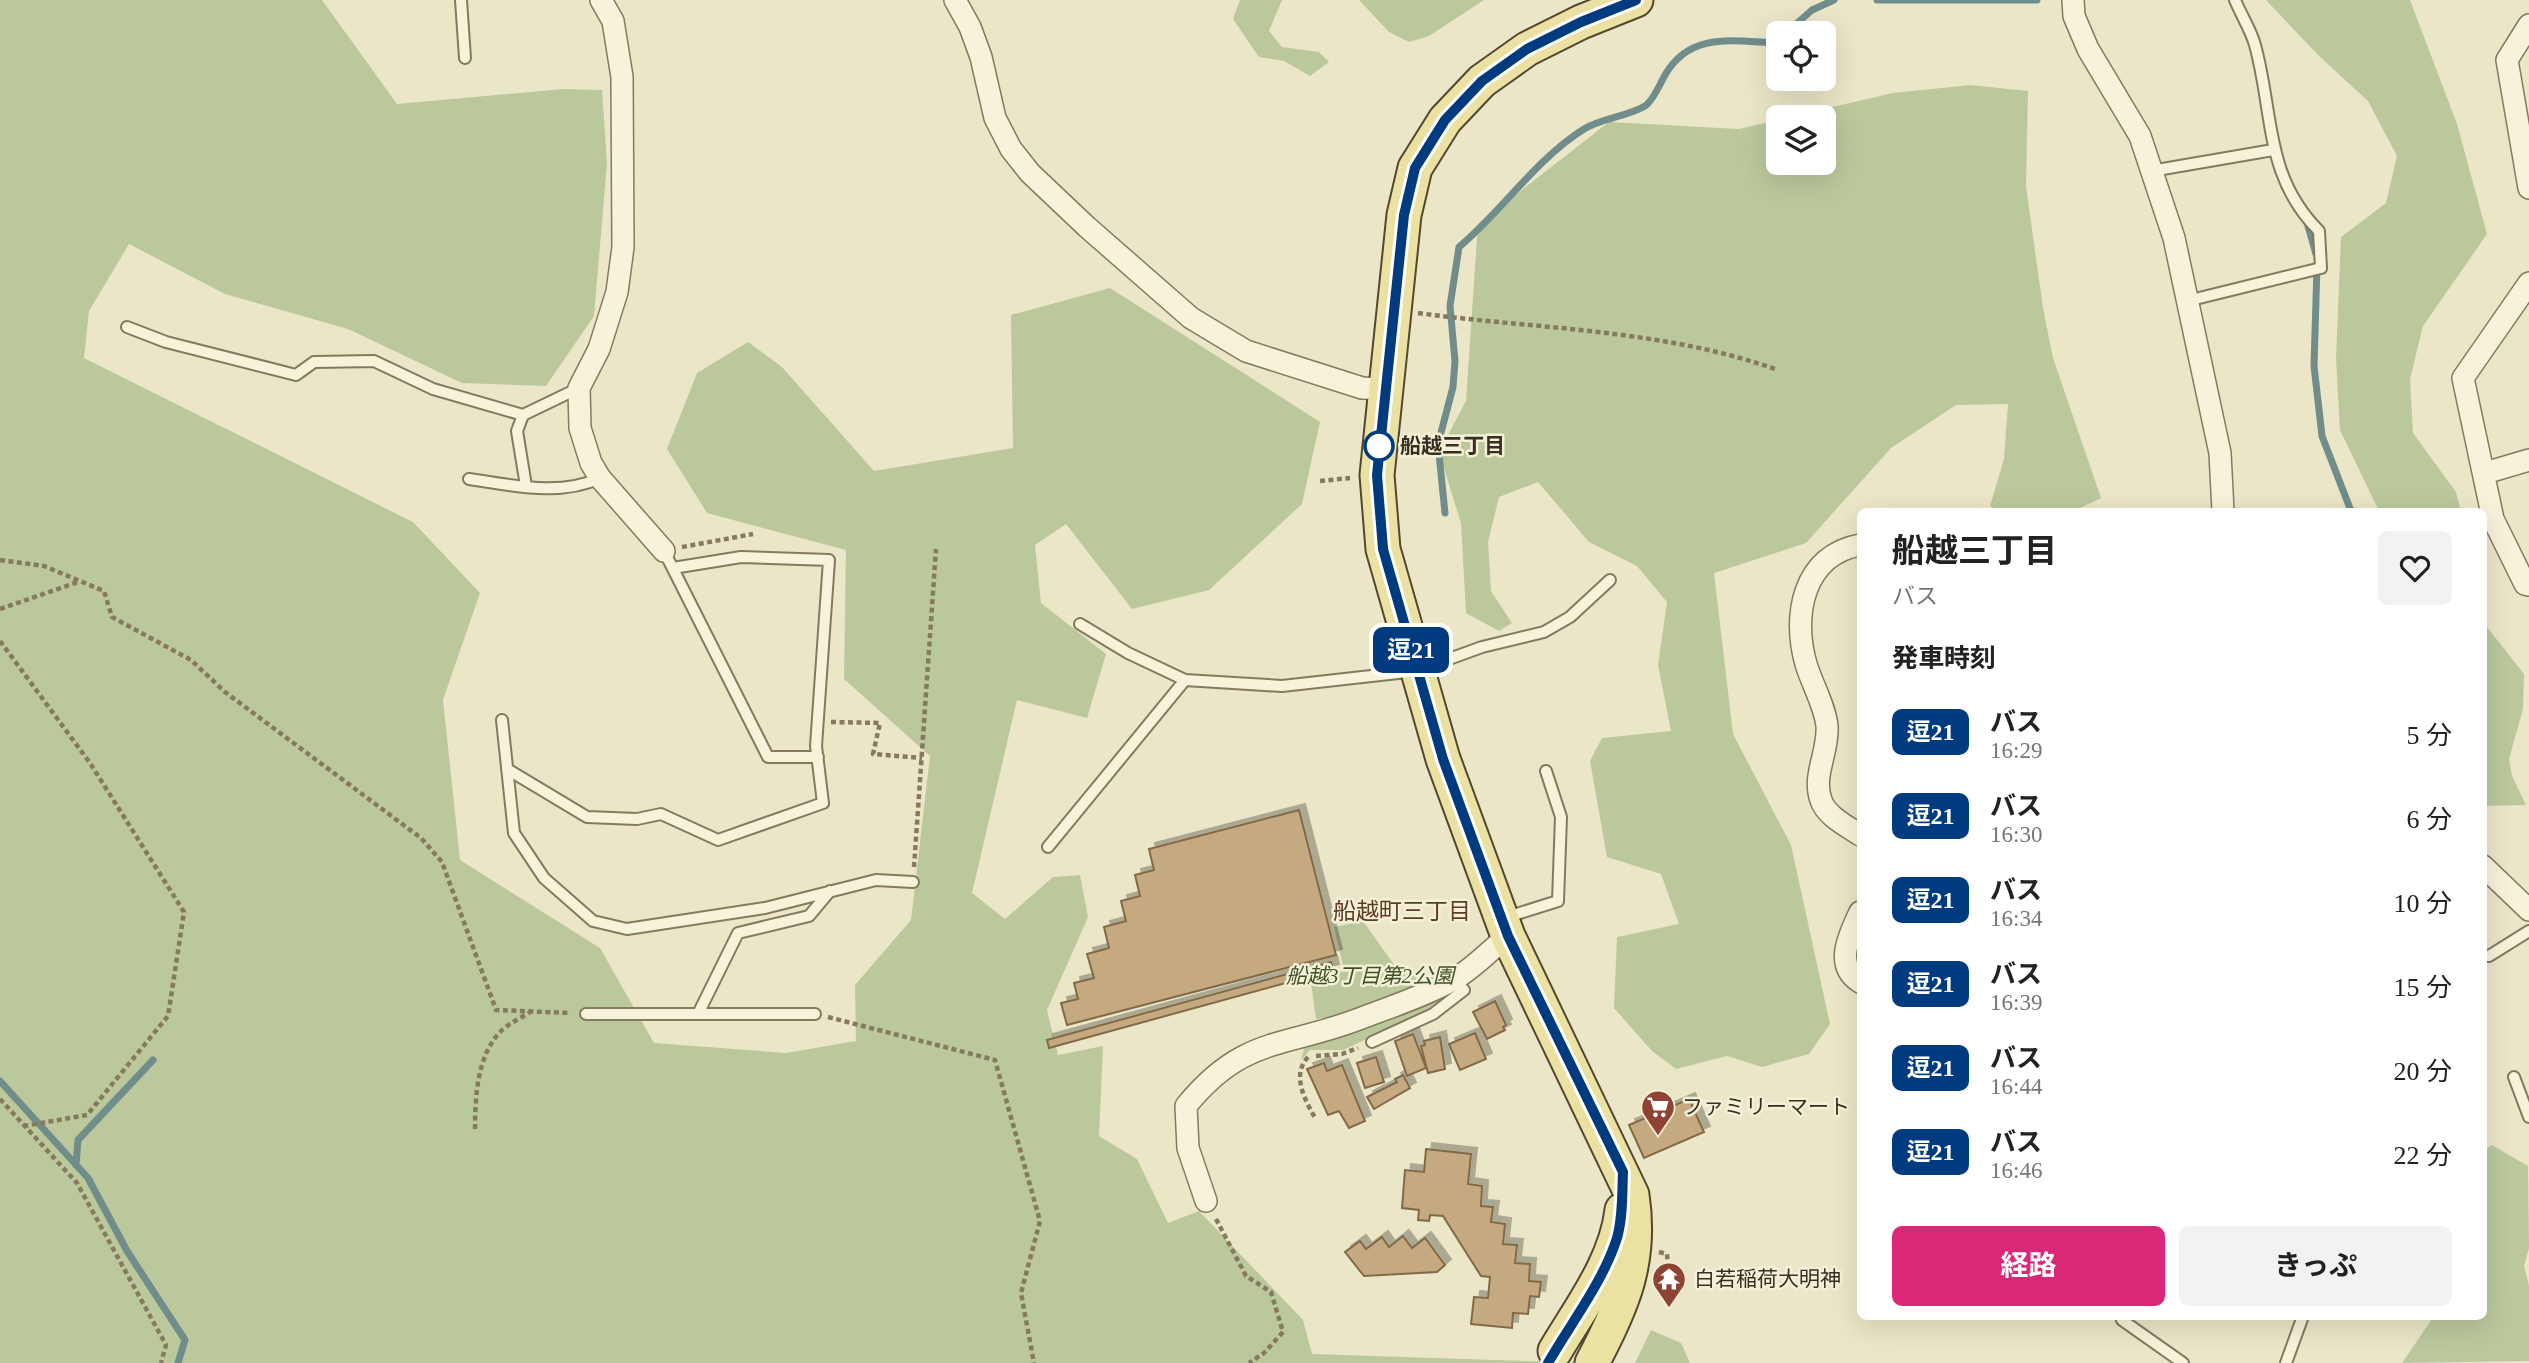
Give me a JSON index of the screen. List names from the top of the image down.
{
  "districts": ["船越町三丁目"],
  "parks": ["船越3丁目第2公園"],
  "places": {
    "other": ["船越三丁目"],
    "supermarket": ["ファミリーマート"],
    "temple": ["白若稲荷大明神"]
  },
  "lines": ["bus line 逗21"],
  "page": {
    "on_map": "逗21",
    "heading": [
      ["船越三丁目", "バス"],
      "発車時刻"
    ],
    "list": [
      {
        "mark": "逗21",
        "name": "バス",
        "note": "16:29",
        "value": "5 分"
      },
      {
        "mark": "逗21",
        "name": "バス",
        "note": "16:30",
        "value": "6 分"
      },
      {
        "mark": "逗21",
        "name": "バス",
        "note": "16:34",
        "value": "10 分"
      },
      {
        "mark": "逗21",
        "name": "バス",
        "note": "16:39",
        "value": "15 分"
      },
      {
        "mark": "逗21",
        "name": "バス",
        "note": "16:44",
        "value": "20 分"
      },
      {
        "mark": "逗21",
        "name": "バス",
        "note": "16:46",
        "value": "22 分"
      }
    ],
    "buttons": ["経路", "きっぷ"]
  }
}
